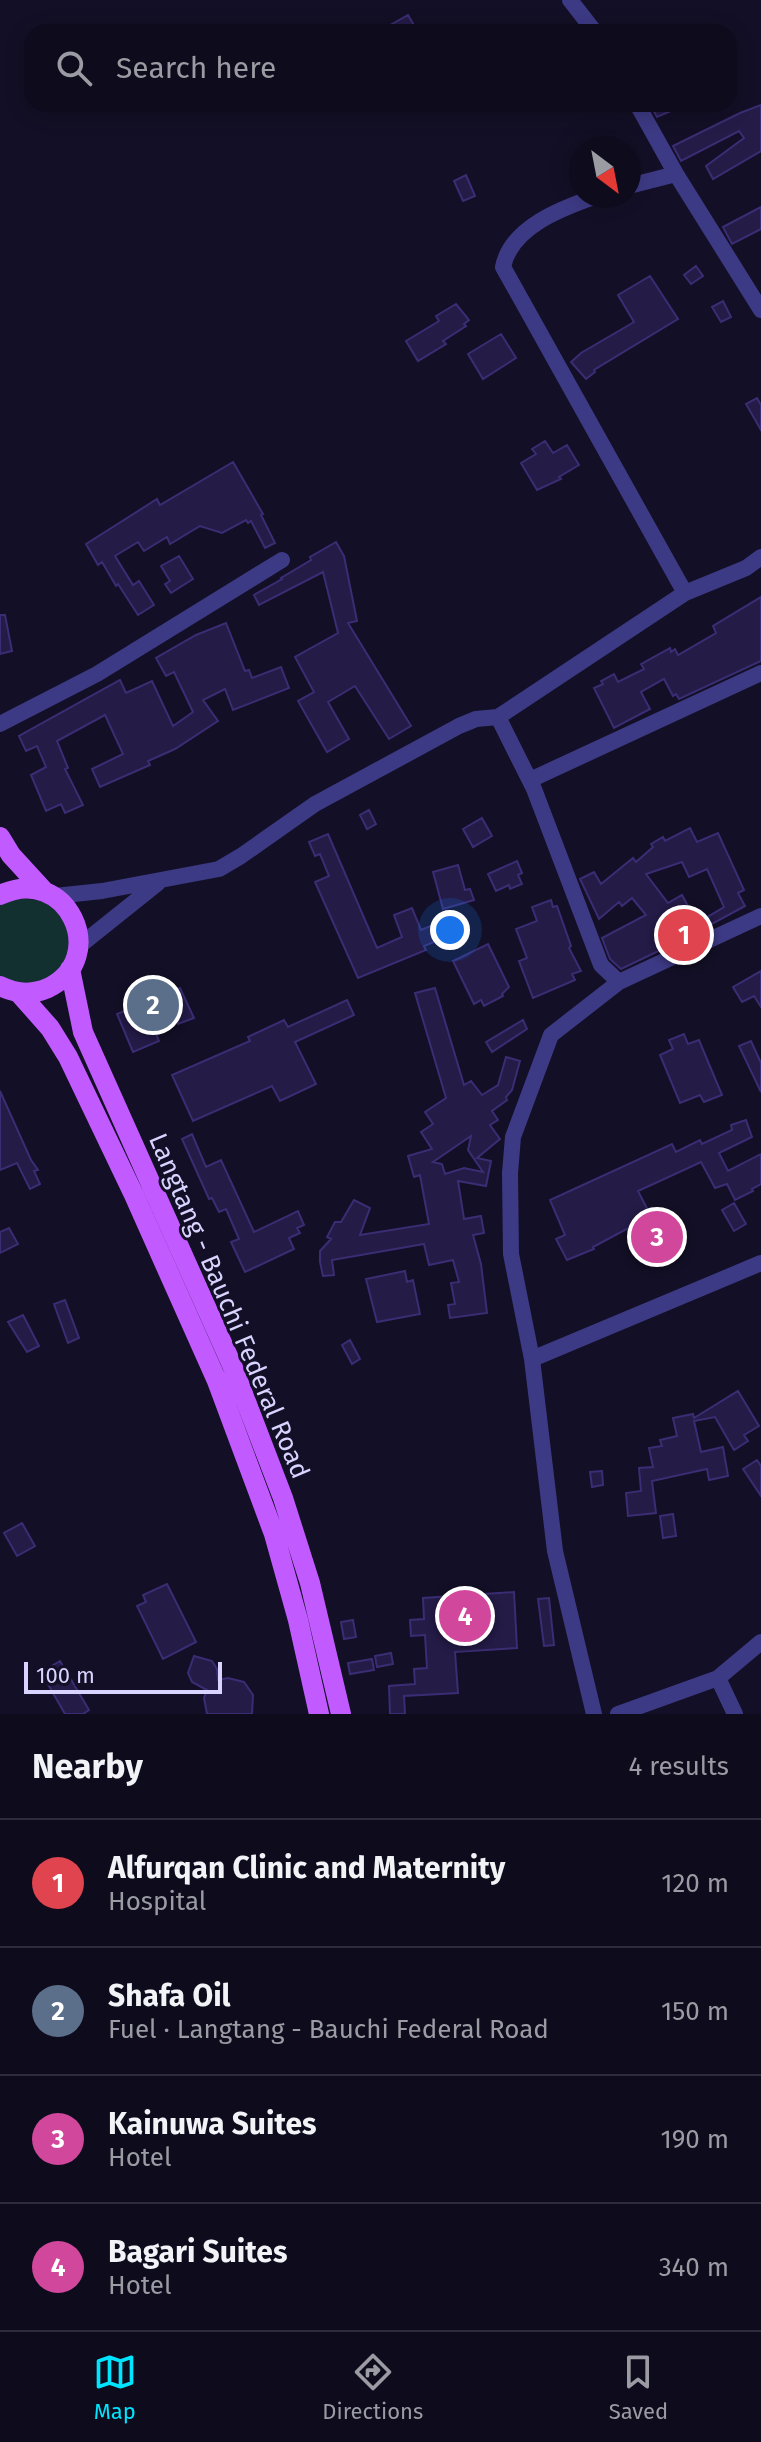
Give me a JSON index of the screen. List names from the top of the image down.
{
  "streets": {
    "main road": ["Langtang - Bauchi Federal Road"]
  },
  "scale_bar": "100 m",
  "north": "bottom right",
  "page": {
    "search": "Search here",
    "pins": [
      "1",
      "2",
      "3",
      "4"
    ],
    "scale": "100 m",
    "heading": ["Nearby", "4 results"],
    "list": [
      {
        "mark": "1",
        "name": "Alfurqan Clinic and Maternity",
        "note": "Hospital",
        "value": "120 m"
      },
      {
        "mark": "2",
        "name": "Shafa Oil",
        "note": "Fuel · Langtang - Bauchi Federal Road",
        "value": "150 m"
      },
      {
        "mark": "3",
        "name": "Kainuwa Suites",
        "note": "Hotel",
        "value": "190 m"
      },
      {
        "mark": "4",
        "name": "Bagari Suites",
        "note": "Hotel",
        "value": "340 m"
      }
    ],
    "nav": ["Map", "Directions", "Saved"]
  }
}
